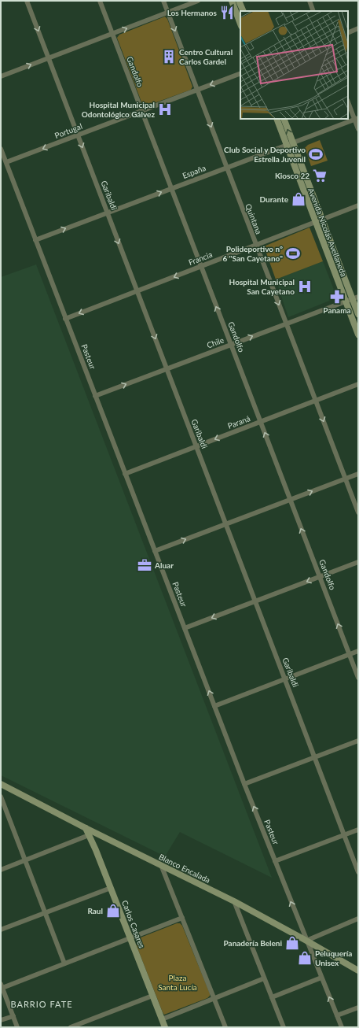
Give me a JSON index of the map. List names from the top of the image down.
{
  "streets": {
    "street": [
      "Gandolfo",
      "Portugal",
      "España",
      "Garibaldi",
      "Quintana",
      "Avenida Nicolás Avellaneda",
      "Francia",
      "Chile",
      "Pasteur",
      "Paraná",
      "Blanco Encalada",
      "Carlos Casares"
    ]
  },
  "crossings": [
    ["Gandolfo", "Portugal"],
    ["Gandolfo", "España"],
    ["Gandolfo", "Francia"],
    ["Gandolfo", "Chile"],
    ["Gandolfo", "Paraná"],
    ["Portugal", "Garibaldi"],
    ["Portugal", "Quintana"],
    ["Portugal", "Pasteur"],
    ["España", "Garibaldi"],
    ["España", "Quintana"],
    ["España", "Avenida Nicolás Avellaneda"],
    ["España", "Pasteur"],
    ["Garibaldi", "Francia"],
    ["Garibaldi", "Chile"],
    ["Garibaldi", "Paraná"],
    ["Quintana", "Francia"],
    ["Quintana", "Chile"],
    ["Quintana", "Paraná"],
    ["Avenida Nicolás Avellaneda", "Francia"],
    ["Avenida Nicolás Avellaneda", "Chile"],
    ["Francia", "Pasteur"],
    ["Chile", "Pasteur"],
    ["Pasteur", "Paraná"],
    ["Pasteur", "Blanco Encalada"],
    ["Blanco Encalada", "Carlos Casares"]
  ],
  "one_way": [
    "Gandolfo",
    "Portugal",
    "España",
    "Quintana",
    "Francia",
    "Chile"
  ],
  "districts": ["BARRIO FATE"],
  "parks": ["Plaza Santa Lucía"],
  "places": {
    "restaurant": ["Los Hermanos"],
    "building": ["Centro Cultural Carlos Gardel"],
    "hospital": ["Hospital Municipal Odontológico Gálvez", "Hospital Municipal San Cayetano"],
    "sports": ["Club Social y Deportivo Estrella Juvenil", "Polideportivo nº 6 \"San Cayetano\""],
    "supermarket": ["Kiosco 22"],
    "shop": [
      "Durante",
      "Raul",
      "Panadería Beleni",
      "Peluquería Unisex"
    ],
    "pharmacy": ["Panama"],
    "office": ["Aluar"]
  }
}
